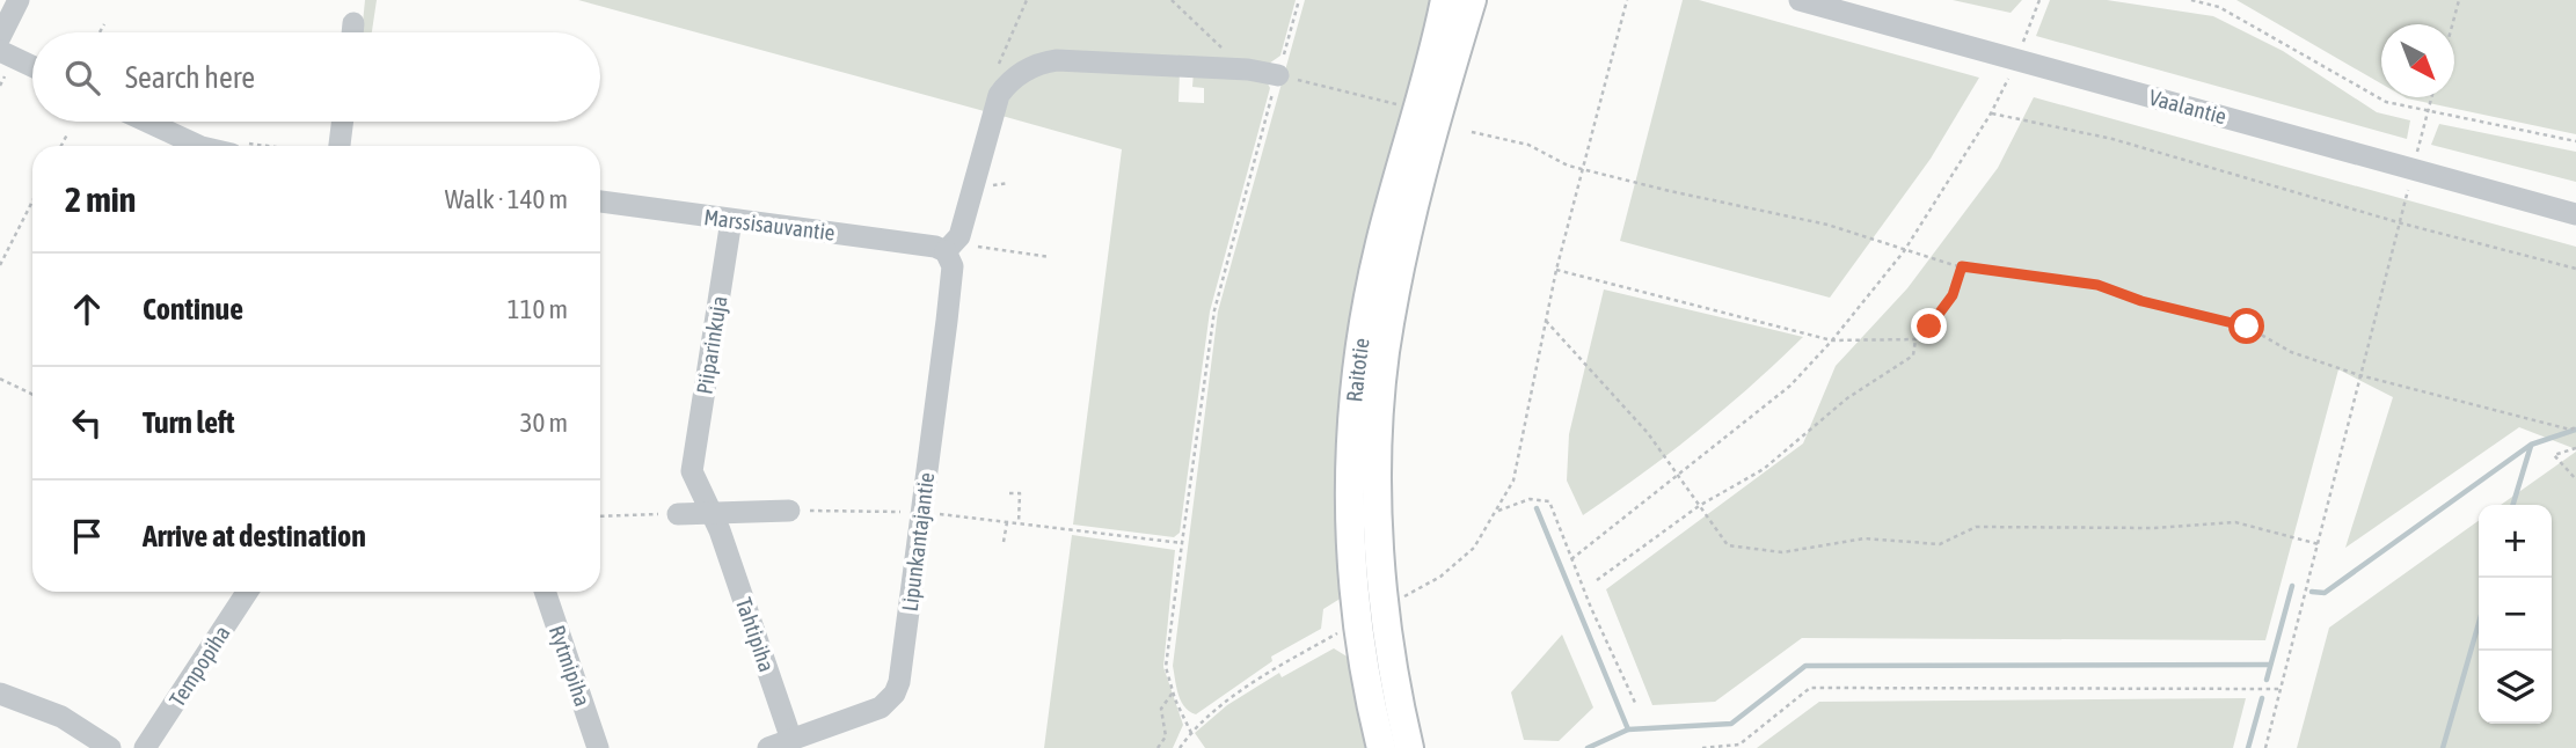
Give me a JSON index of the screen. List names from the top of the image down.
{
  "streets": {
    "main road": ["Raitotie"],
    "street": [
      "Vaalantie",
      "Marssisauvantie",
      "Piiparinkuja",
      "Lipunkantajantie",
      "Tahtipiha",
      "Tempopiha",
      "Rytmipiha"
    ]
  },
  "crossings": [
    ["Marssisauvantie", "Piiparinkuja"],
    ["Marssisauvantie", "Lipunkantajantie"],
    ["Piiparinkuja", "Tahtipiha"],
    ["Lipunkantajantie", "Tahtipiha"]
  ],
  "north": "bottom right",
  "page": {
    "search": "Search here",
    "heading": ["2 min", "Walk · 140 m"],
    "list": [
      ["Continue", "110 m"],
      ["Turn left", "30 m"],
      "Arrive at destination"
    ],
    "map_buttons": ["+", "−"]
  }
}
